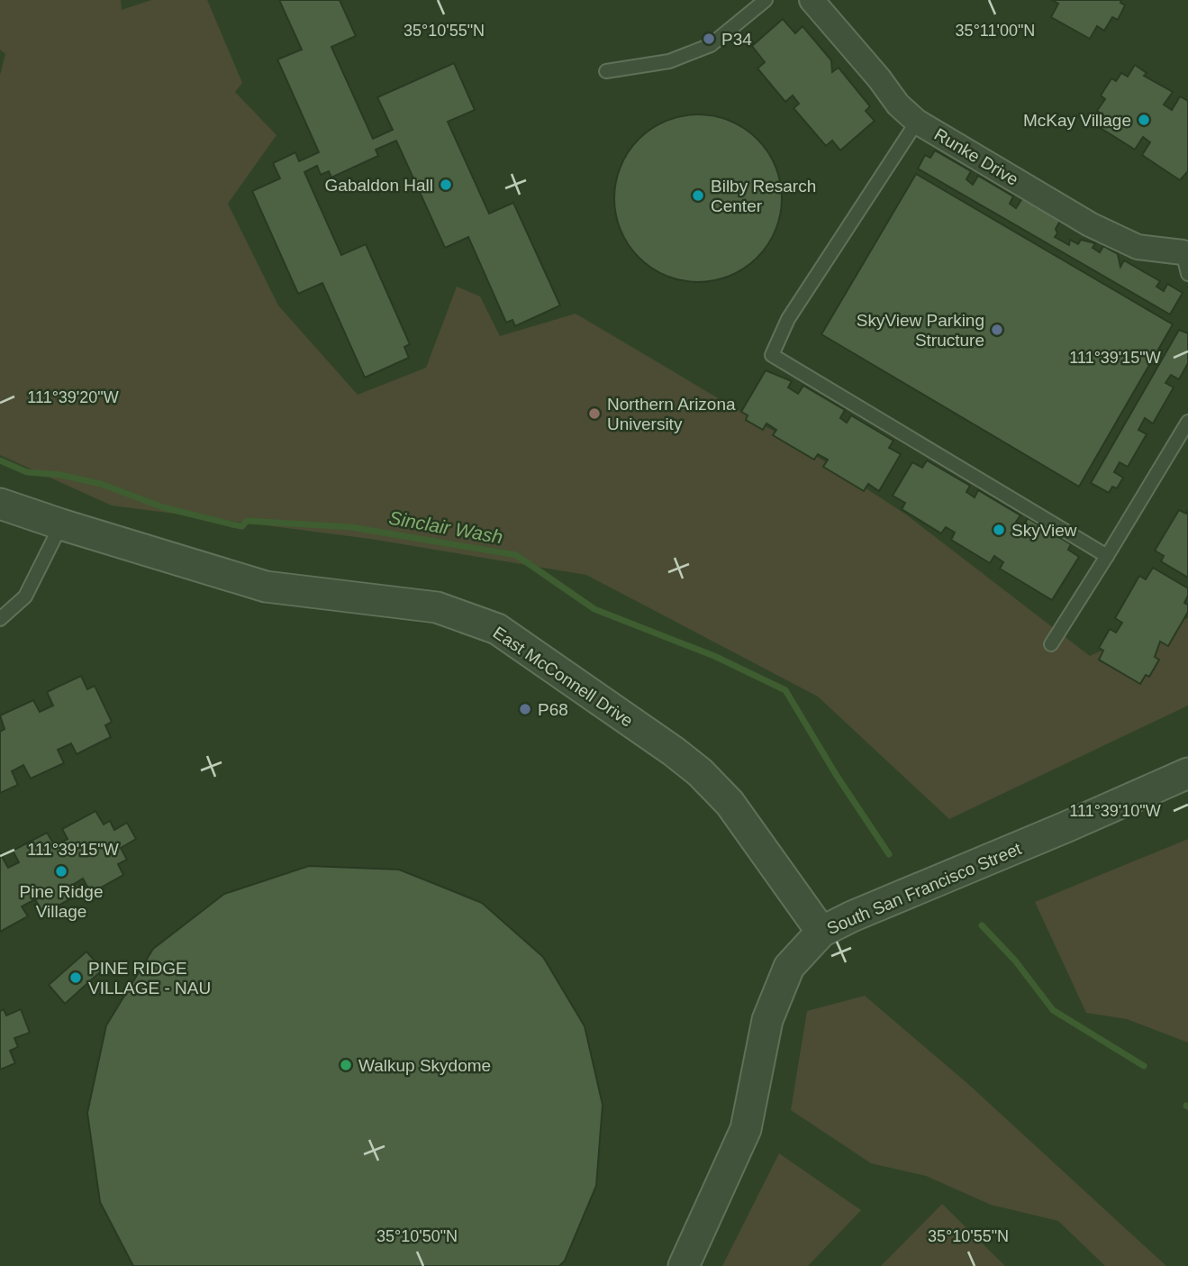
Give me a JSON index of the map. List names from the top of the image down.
{
  "streets": {
    "street": ["Runke Drive", "East McConnell Drive", "South San Francisco Street"]
  },
  "crossings": [
    ["East McConnell Drive", "South San Francisco Street"]
  ],
  "water": ["Sinclair Wash"],
  "places": [
    "P34",
    "McKay Village",
    "Gabaldon Hall",
    "Bilby Resarch Center",
    "SkyView Parking Structure",
    "Northern Arizona University",
    "SkyView",
    "P68",
    "Pine Ridge Village",
    "PINE RIDGE VILLAGE - NAU",
    "Walkup Skydome"
  ],
  "coordinates": [
    "35°10'55\"N",
    "35°11'00\"N",
    "111°39'15\"W",
    "111°39'20\"W",
    "111°39'10\"W",
    "35°10'50\"N"
  ]
}
